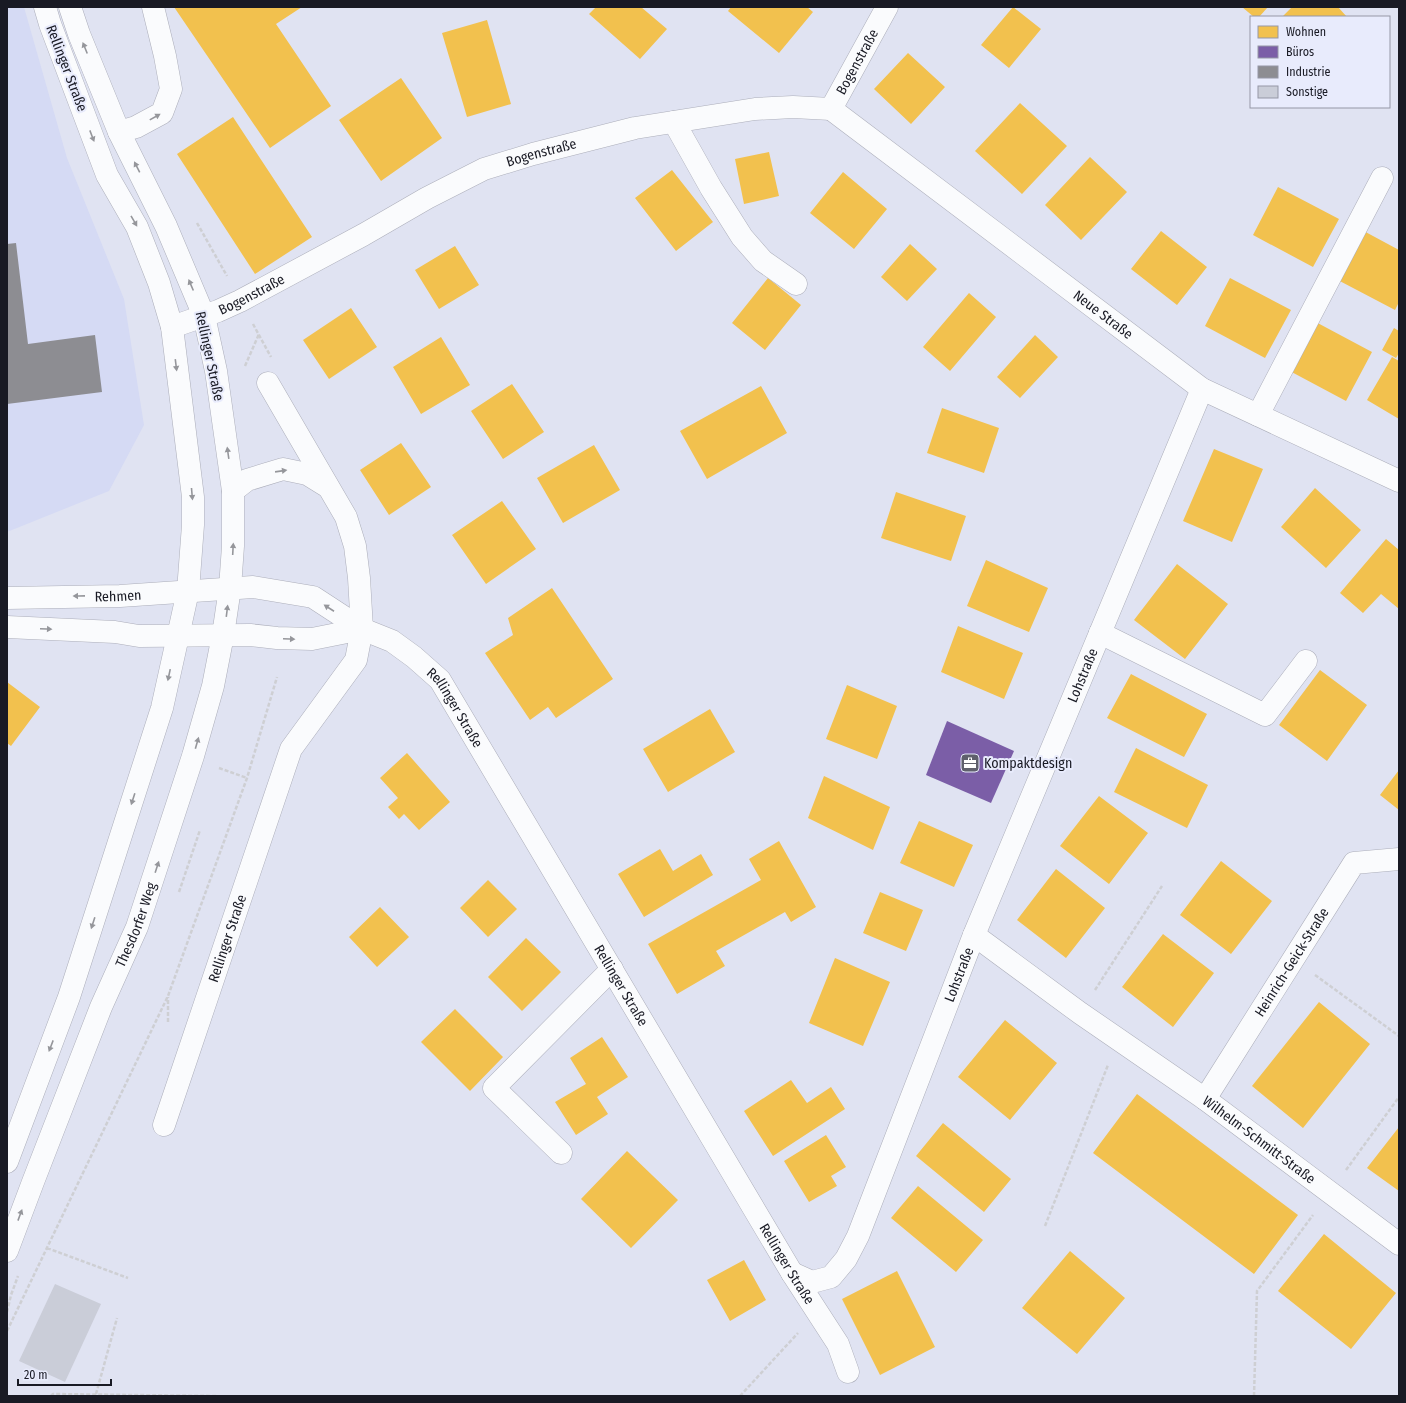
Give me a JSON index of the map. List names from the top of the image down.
{
  "streets": {
    "street": [
      "Bogenstraße",
      "Rellinger Straße",
      "Neue Straße",
      "Rehmen",
      "Lohstraße",
      "Thesdorfer Weg",
      "Heinrich-Geick-Straße",
      "Wilhelm-Schmitt-Straße"
    ]
  },
  "crossings": [
    ["Bogenstraße", "Rellinger Straße"],
    ["Bogenstraße", "Neue Straße"],
    ["Rellinger Straße", "Rehmen"],
    ["Rellinger Straße", "Lohstraße"],
    ["Rellinger Straße", "Thesdorfer Weg"],
    ["Neue Straße", "Lohstraße"],
    ["Rehmen", "Thesdorfer Weg"],
    ["Lohstraße", "Wilhelm-Schmitt-Straße"],
    ["Heinrich-Geick-Straße", "Wilhelm-Schmitt-Straße"]
  ],
  "places": {
    "office": ["Kompaktdesign"]
  },
  "legend": [
    "Wohnen",
    "Büros",
    "Industrie",
    "Sonstige"
  ],
  "scale_bar": "20 m"
}
